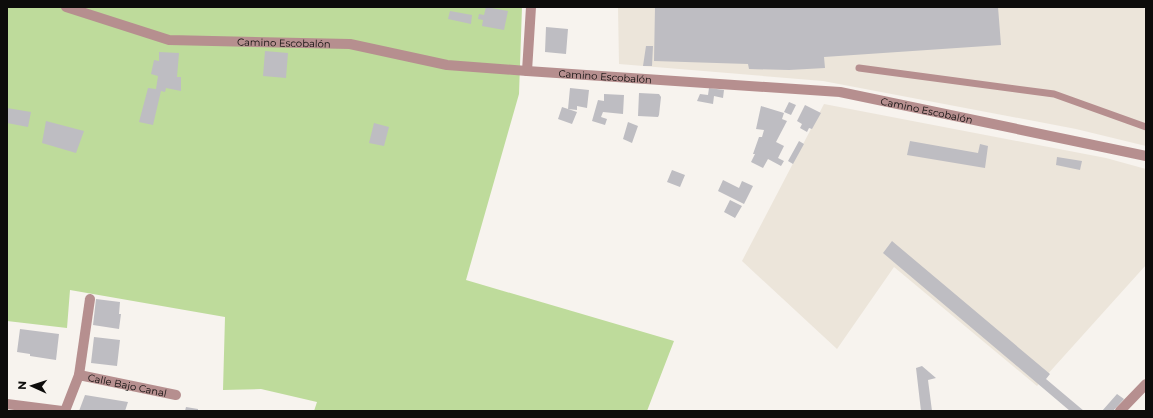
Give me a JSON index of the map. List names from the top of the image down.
{
  "streets": {
    "street": ["Camino Escobalón", "Calle Bajo Canal"]
  },
  "north": "left"
}
